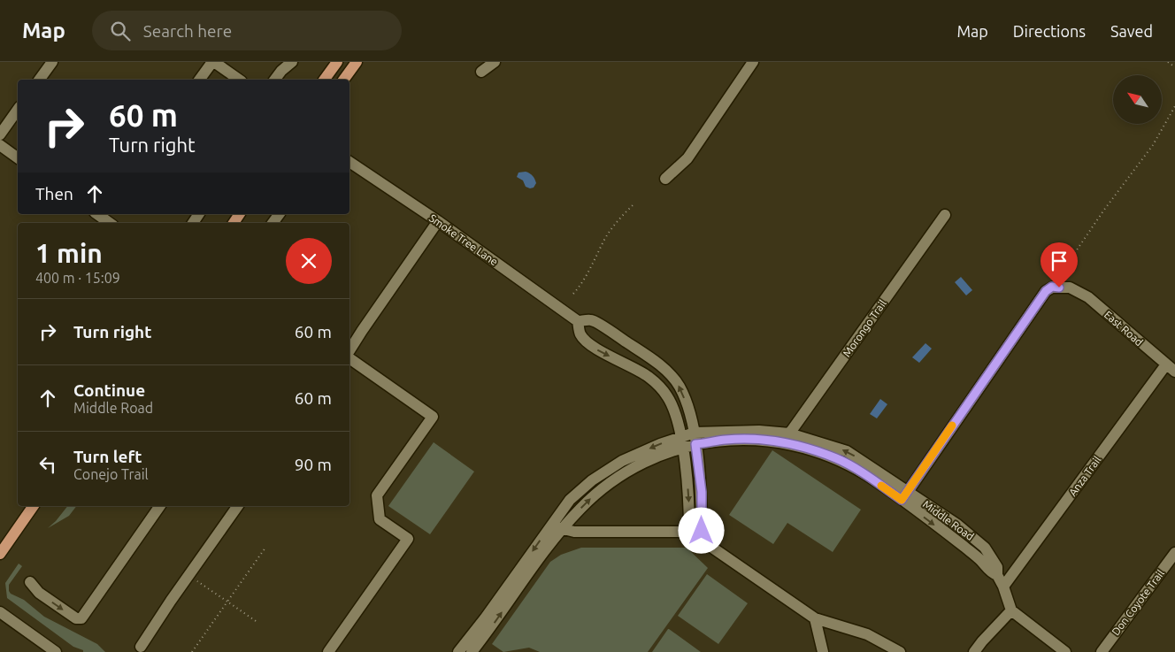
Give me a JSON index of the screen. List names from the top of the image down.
{
  "streets": {
    "street": [
      "Smoke Tree Lane",
      "Morongo Trail",
      "East Road",
      "Anza Trail",
      "Middle Road",
      "Don Coyote Trail"
    ]
  },
  "crossings": [
    ["Morongo Trail", "Middle Road"],
    ["East Road", "Anza Trail"],
    ["Anza Trail", "Middle Road"]
  ],
  "north": "top left",
  "page": {
    "header": "Map",
    "search": "Search here",
    "nav": ["Map", "Directions", "Saved"],
    "turn": ["60 m", "Turn right"],
    "then": "Then",
    "heading": ["1 min", "400 m · 15:09"],
    "list": [
      {
        "name": "Turn right",
        "value": "60 m"
      },
      {
        "name": "Continue",
        "note": "Middle Road",
        "value": "60 m"
      },
      {
        "name": "Turn left",
        "note": "Conejo Trail",
        "value": "90 m"
      }
    ]
  }
}
